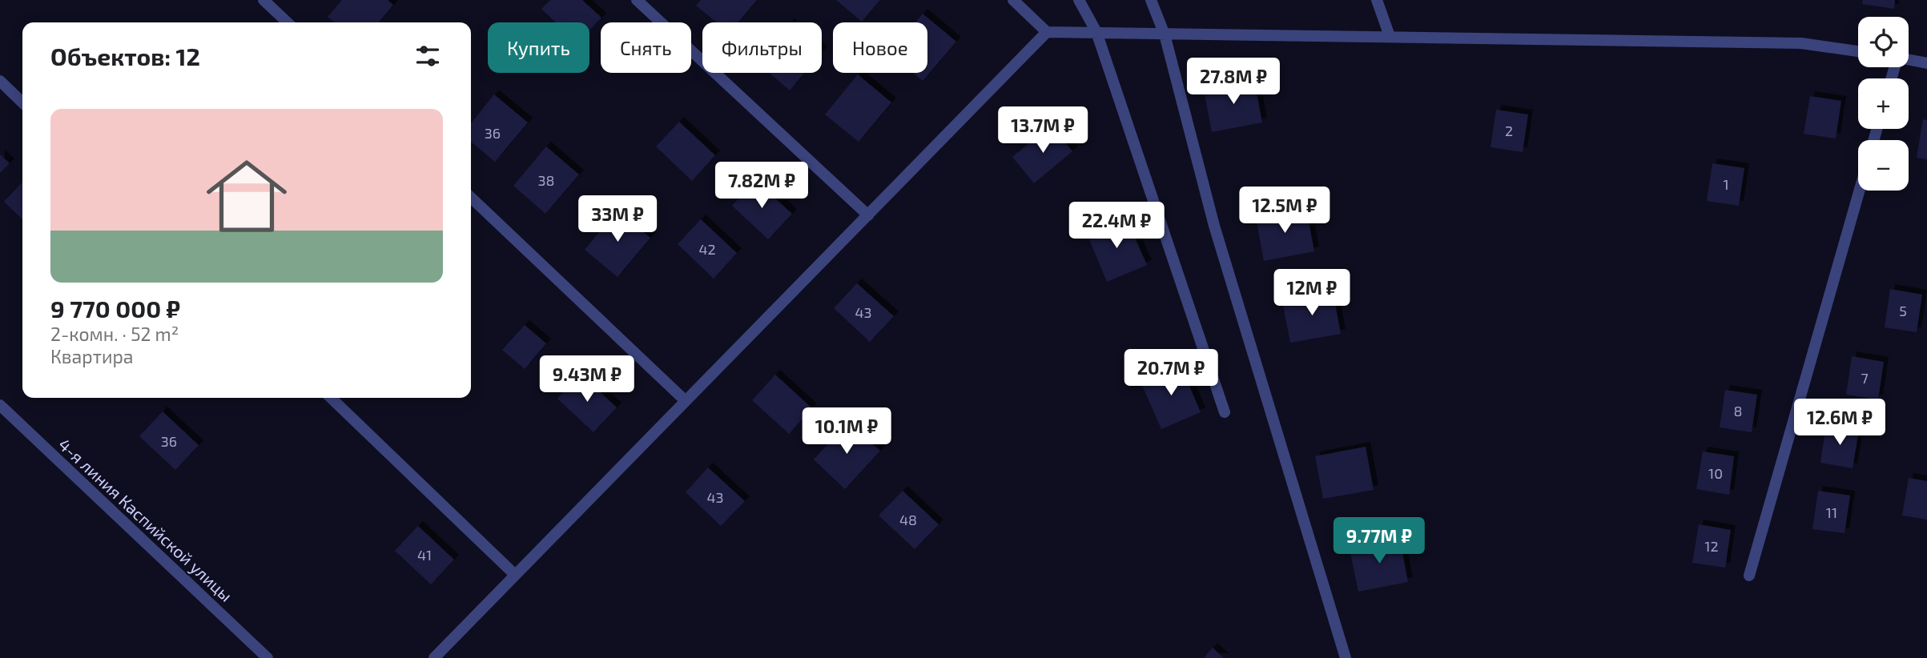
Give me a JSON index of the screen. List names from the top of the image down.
{
  "streets": {
    "street": ["4-я линия Каспийской улицы"]
  },
  "house_numbers": [
    "2",
    "36",
    "38",
    "1",
    "42",
    "5",
    "43",
    "7",
    "8",
    "36",
    "10",
    "43",
    "11",
    "48",
    "12",
    "41"
  ],
  "page": {
    "map_buttons": ["+", "−"],
    "chip": [
      "Купить",
      "Снять",
      "Фильтры",
      "Новое"
    ],
    "heading": "Объектов: 12",
    "price": [
      "27.8M ₽",
      "13.7M ₽",
      "7.82M ₽",
      "12.5M ₽",
      "33M ₽",
      "22.4M ₽",
      "12M ₽",
      "20.7M ₽",
      "9.43M ₽",
      "12.6M ₽",
      "10.1M ₽",
      "9.77M ₽"
    ],
    "list": [
      {
        "name": "9 770 000 ₽",
        "note": "2-комн. · 52 m² · Квартира"
      }
    ]
  }
}
